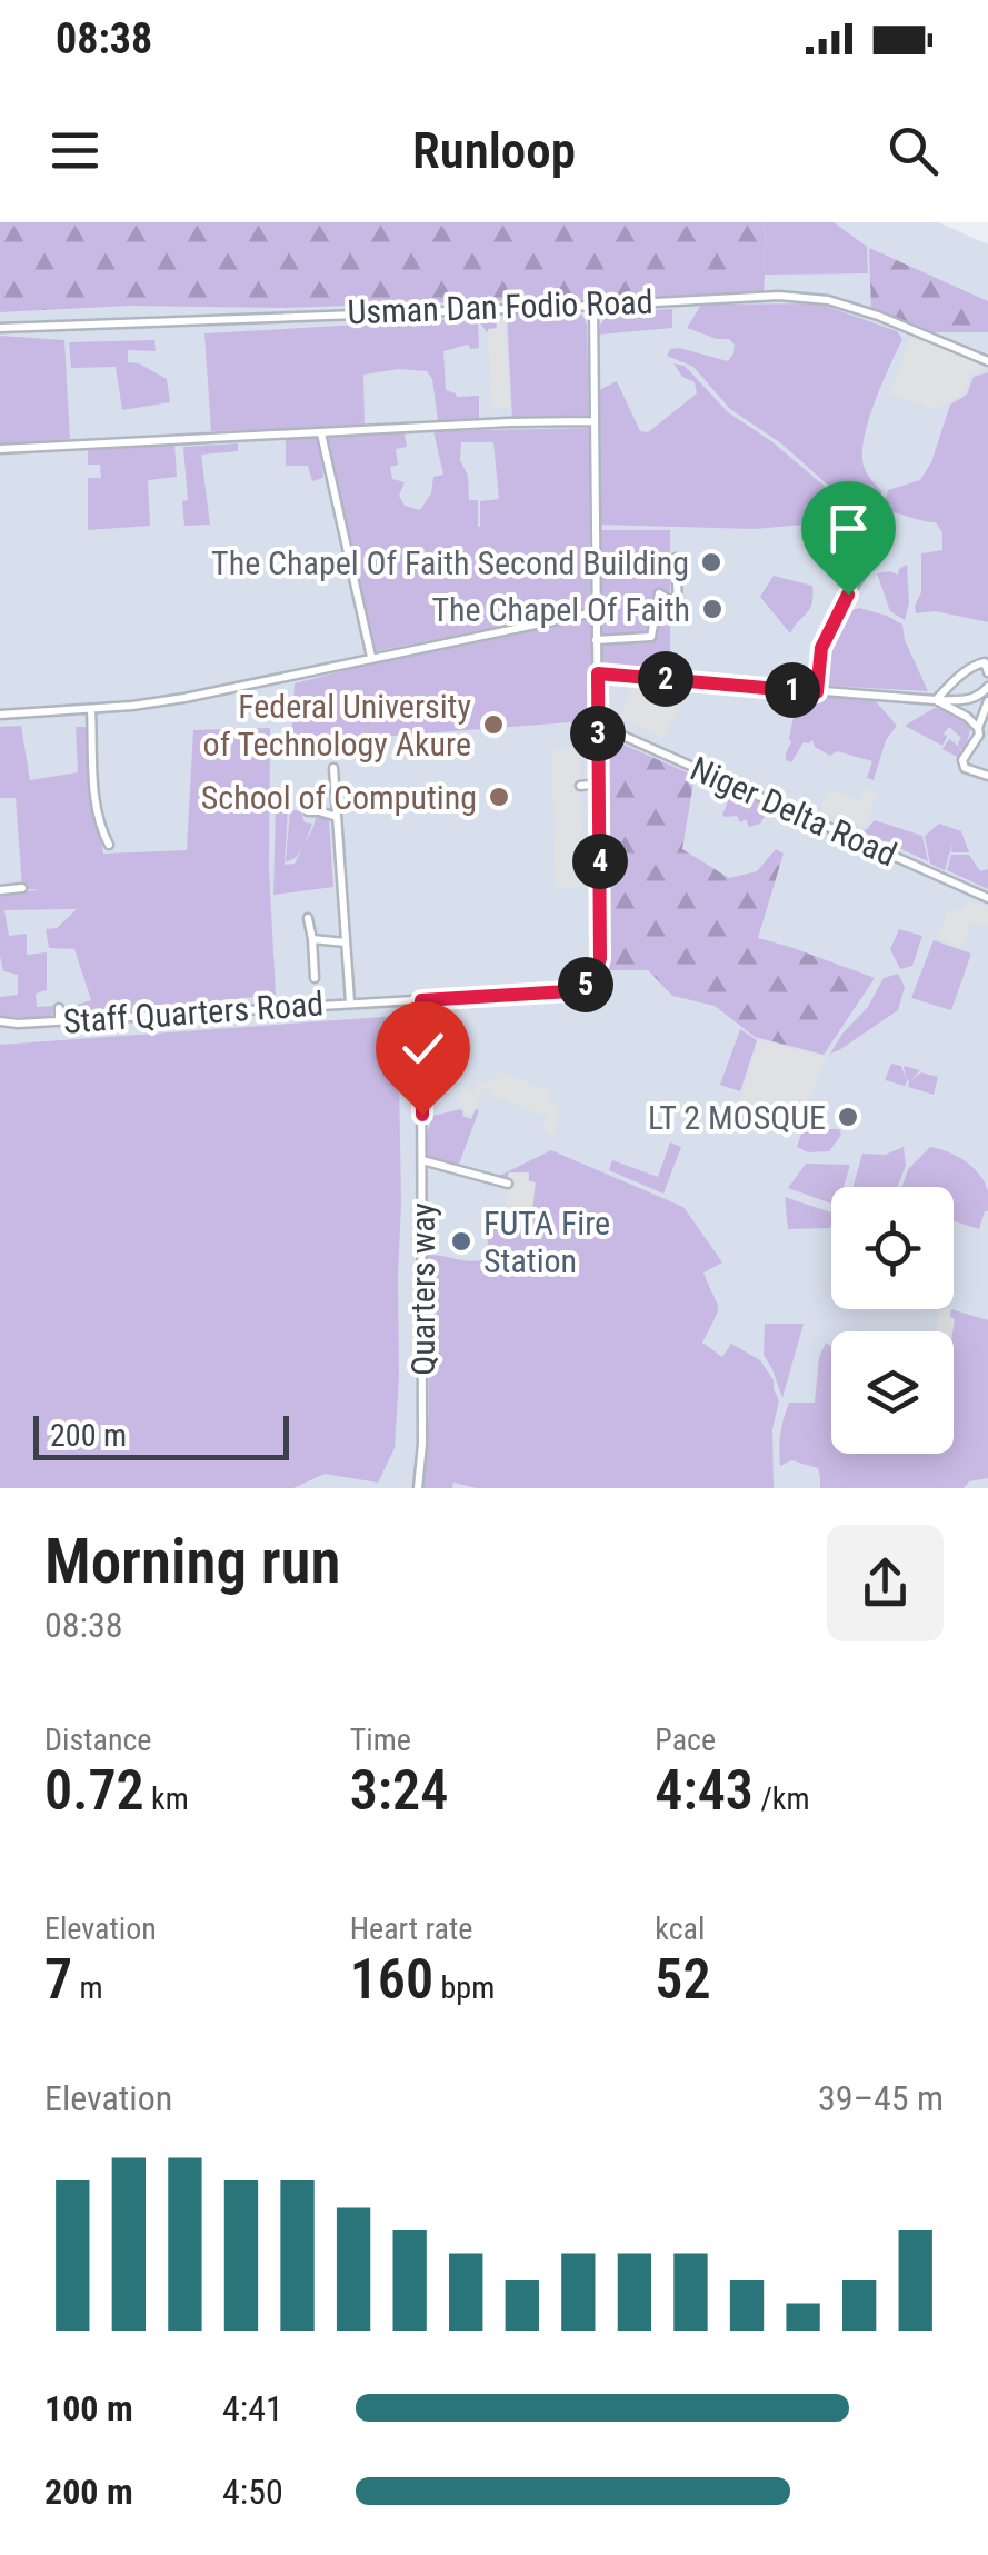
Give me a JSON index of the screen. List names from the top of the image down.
{
  "streets": {
    "street": [
      "Usman Dan Fodio Road",
      "Niger Delta Road",
      "Staff Quarters Road",
      "Quarters way"
    ]
  },
  "crossings": [
    ["Usman Dan Fodio Road", "Staff Quarters Road"],
    ["Niger Delta Road", "Staff Quarters Road"],
    ["Staff Quarters Road", "Quarters way"]
  ],
  "places": [
    "The Chapel Of Faith Second Building",
    "The Chapel Of Faith",
    "Federal University of Technology Akure",
    "School of Computing",
    "LT 2 MOSQUE",
    "FUTA Fire Station"
  ],
  "scale_bar": "200 m",
  "page": {
    "status": "08:38",
    "header": "Runloop",
    "pins": [
      "2",
      "1",
      "3",
      "4",
      "5"
    ],
    "scale": "200 m",
    "heading": ["Morning run", "08:38"],
    "stats": [
      ["Distance", "0.72 km"],
      ["Time", "3:24"],
      ["Pace", "4:43 /km"],
      ["Elevation", "7 m"],
      ["Heart rate", "160 bpm"],
      ["kcal", "52"]
    ],
    "chart": ["Elevation", "39–45 m"],
    "list": [
      {
        "name": "100 m",
        "note": "4:41"
      },
      {
        "name": "200 m",
        "note": "4:50"
      }
    ]
  }
}
